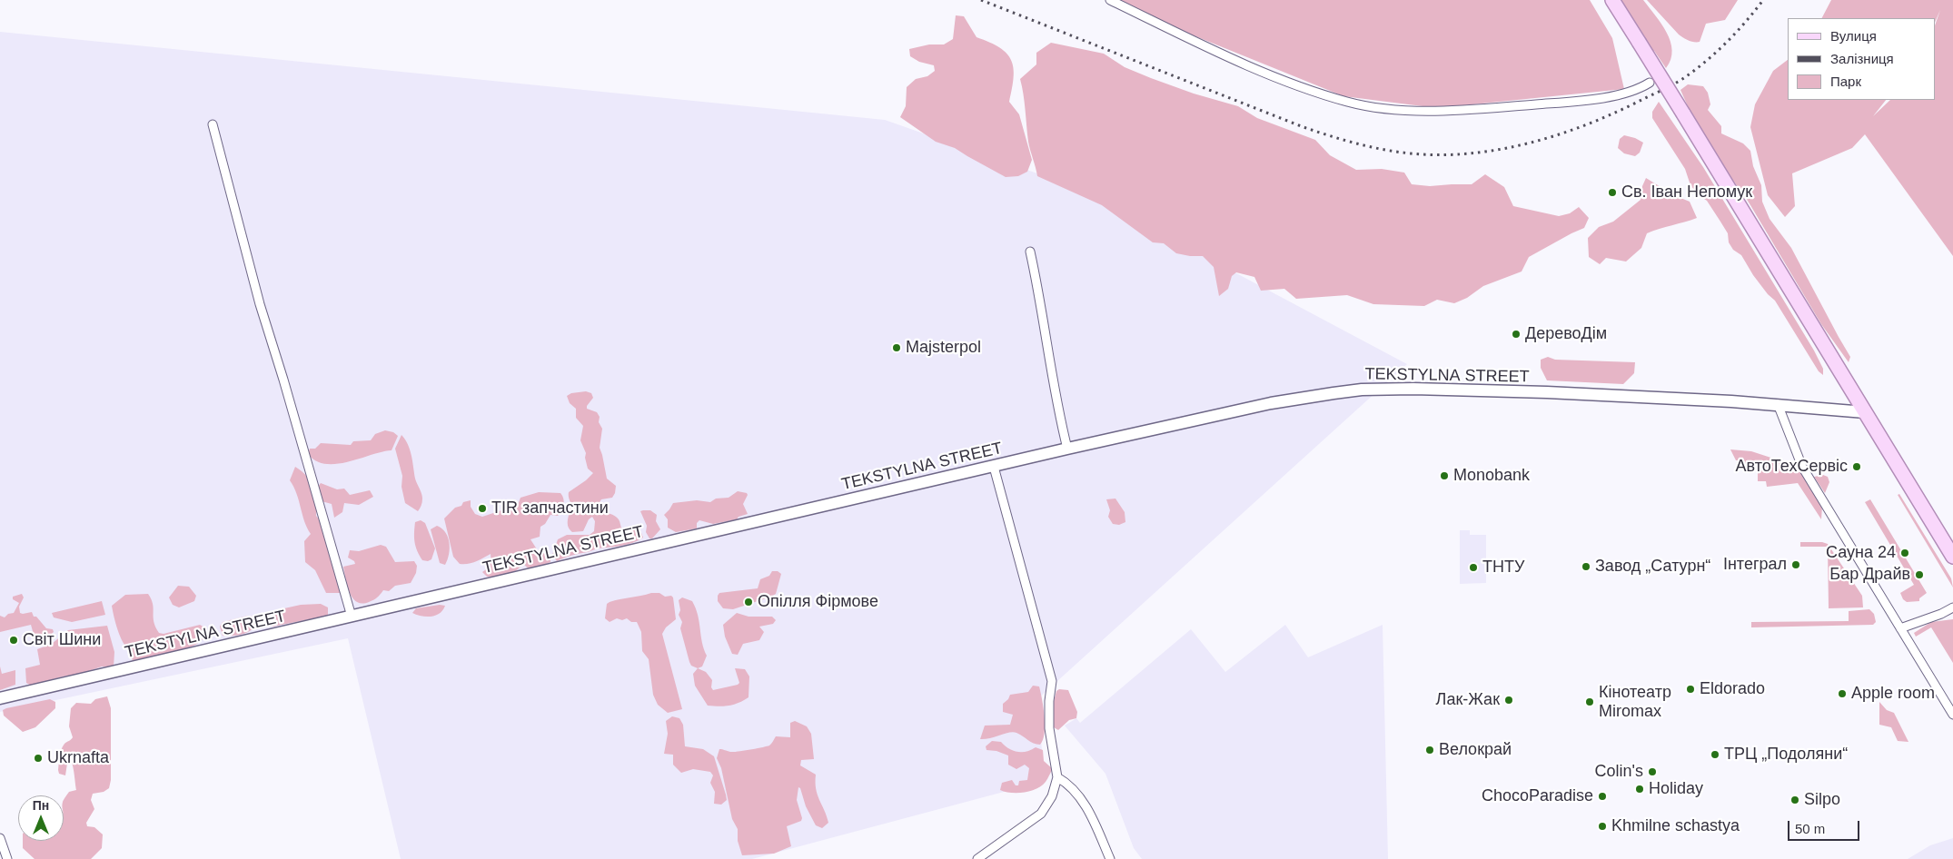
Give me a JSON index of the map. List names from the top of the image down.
{
  "streets": {
    "street": ["TEKSTYLNA STREET"]
  },
  "places": [
    "Св. Іван Непомук",
    "ДеревоДім",
    "Majsterpol",
    "АвтоТехСервіс",
    "Monobank",
    "TIR запчастини",
    "Сауна 24",
    "Інтеграл",
    "Завод „Сатурн“",
    "ТНТУ",
    "Бар Драйв",
    "Опілля Фірмове",
    "Світ Шини",
    "Eldorado",
    "Apple room",
    "Лак-Жак",
    "Кінотеатр Miromax",
    "Велокрай",
    "ТРЦ „Подоляни“",
    "Ukrnafta",
    "Colin's",
    "Holiday",
    "ChocoParadise",
    "Silpo",
    "Khmilne schastya"
  ],
  "legend": ["Вулиця", "Залізниця", "Парк"],
  "scale_bar": "50 m",
  "north": "top"
}
